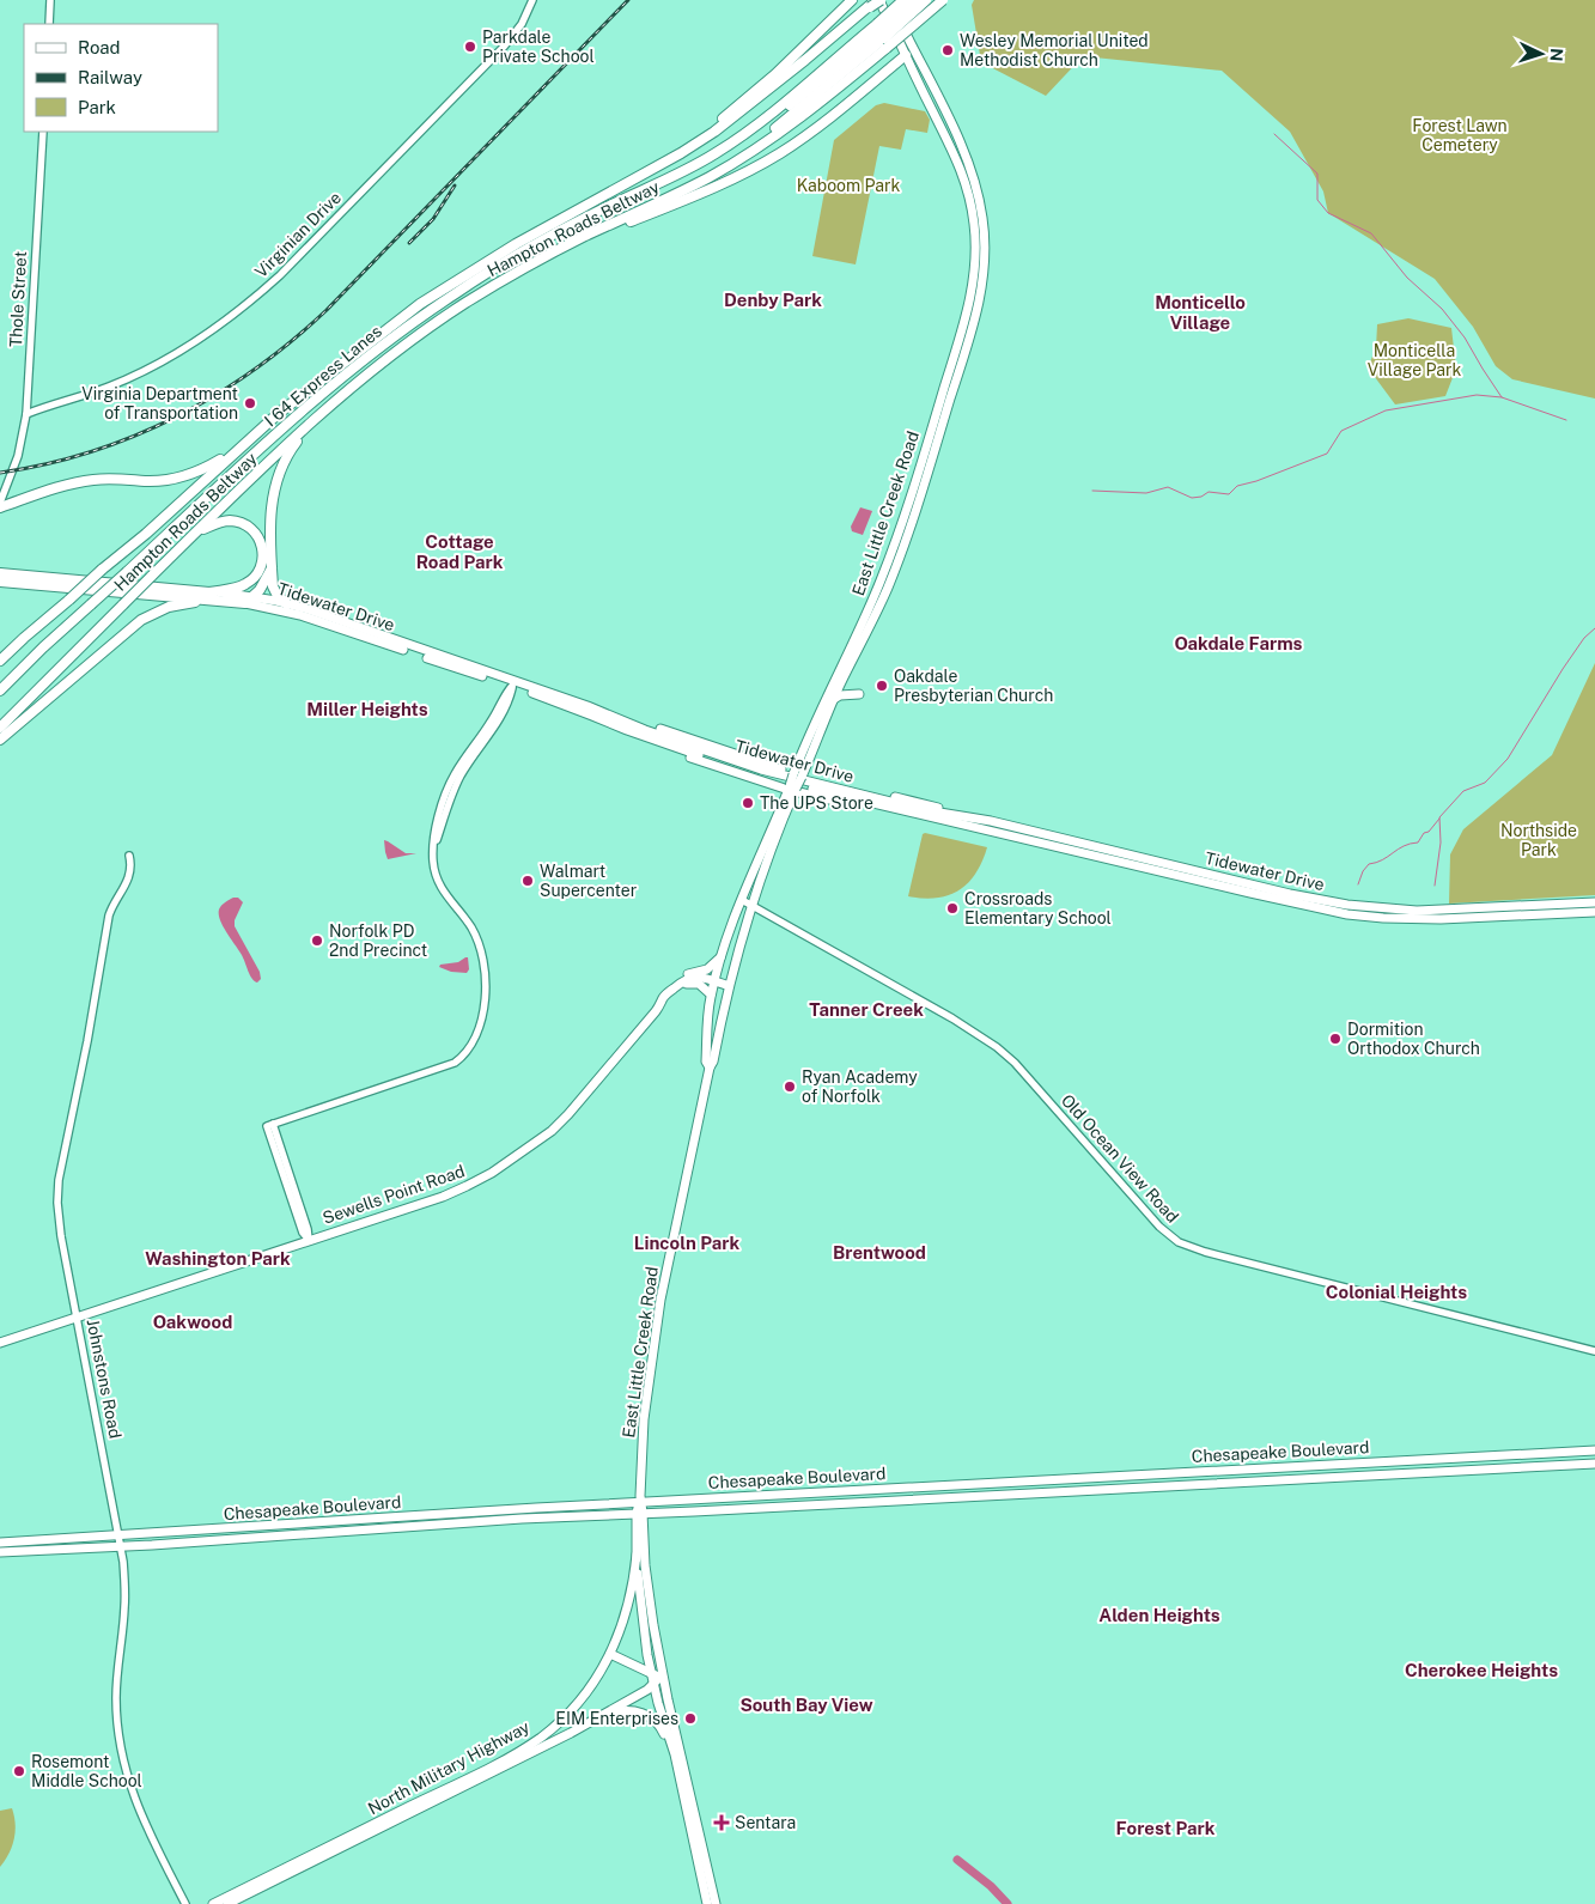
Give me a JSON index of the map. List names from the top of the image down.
{
  "streets": {
    "highway": ["Hampton Roads Beltway", "I 64 Express Lanes", "Tidewater Drive"],
    "main road": [
      "East Little Creek Road",
      "Sewells Point Road",
      "Chesapeake Boulevard",
      "North Military Highway"
    ],
    "street": [
      "Virginian Drive",
      "Thole Street",
      "Old Ocean View Road",
      "Johnstons Road"
    ]
  },
  "crossings": [
    ["Hampton Roads Beltway", "I 64 Express Lanes"],
    ["Hampton Roads Beltway", "East Little Creek Road"],
    ["Virginian Drive", "Thole Street"],
    ["East Little Creek Road", "Old Ocean View Road"],
    ["East Little Creek Road", "Sewells Point Road"],
    ["East Little Creek Road", "Chesapeake Boulevard"],
    ["East Little Creek Road", "North Military Highway"],
    ["Sewells Point Road", "Johnstons Road"],
    ["Johnstons Road", "Chesapeake Boulevard"]
  ],
  "districts": [
    "Denby Park",
    "Monticello Village",
    "Cottage Road Park",
    "Oakdale Farms",
    "Miller Heights",
    "Tanner Creek",
    "Lincoln Park",
    "Brentwood",
    "Washington Park",
    "Colonial Heights",
    "Oakwood",
    "Alden Heights",
    "Cherokee Heights",
    "South Bay View",
    "Forest Park"
  ],
  "parks": [
    "Forest Lawn Cemetery",
    "Kaboom Park",
    "Monticella Village Park",
    "Northside Park"
  ],
  "places": {
    "other": [
      "Parkdale Private School",
      "Wesley Memorial United Methodist Church",
      "Virginia Department of Transportation",
      "Oakdale Presbyterian Church",
      "The UPS Store",
      "Walmart Supercenter",
      "Crossroads Elementary School",
      "Norfolk PD 2nd Precinct",
      "Dormition Orthodox Church",
      "Ryan Academy of Norfolk",
      "EIM Enterprises",
      "Rosemont Middle School"
    ],
    "health": ["Sentara"]
  },
  "legend": ["Road", "Railway", "Park"],
  "north": "right"
}
